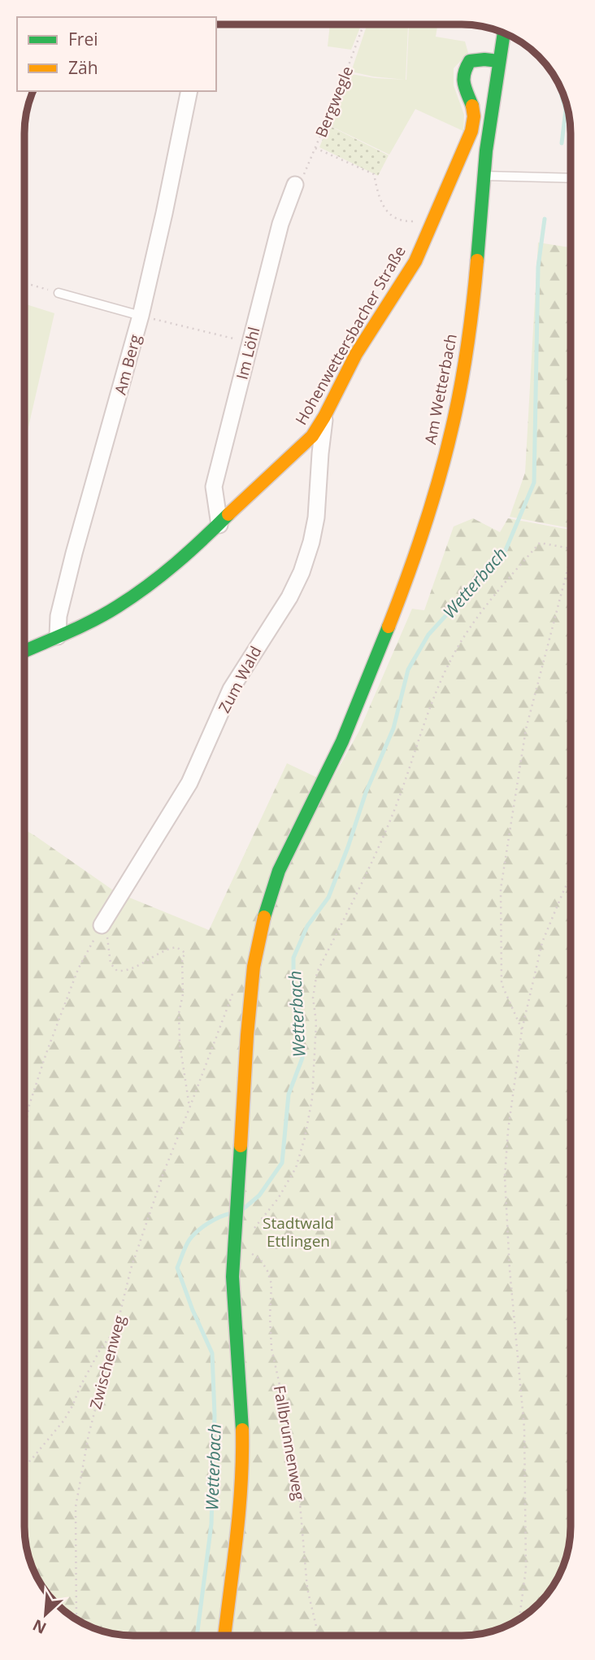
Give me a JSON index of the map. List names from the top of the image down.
{
  "streets": {
    "main road": ["Hohenwettersbacher Straße", "Am Wetterbach"],
    "street": ["Im Löhl", "Am Berg", "Zum Wald"],
    "path": ["Bergwegle", "Zwischenweg", "Fallbrunnenweg"]
  },
  "crossings": [
    ["Bergwegle", "Im Löhl"],
    ["Hohenwettersbacher Straße", "Im Löhl"],
    ["Hohenwettersbacher Straße", "Am Berg"],
    ["Hohenwettersbacher Straße", "Am Wetterbach"],
    ["Hohenwettersbacher Straße", "Zum Wald"]
  ],
  "water": ["Wetterbach"],
  "parks": ["Stadtwald Ettlingen"],
  "legend": ["Frei", "Zäh"],
  "north": "bottom left"
}
